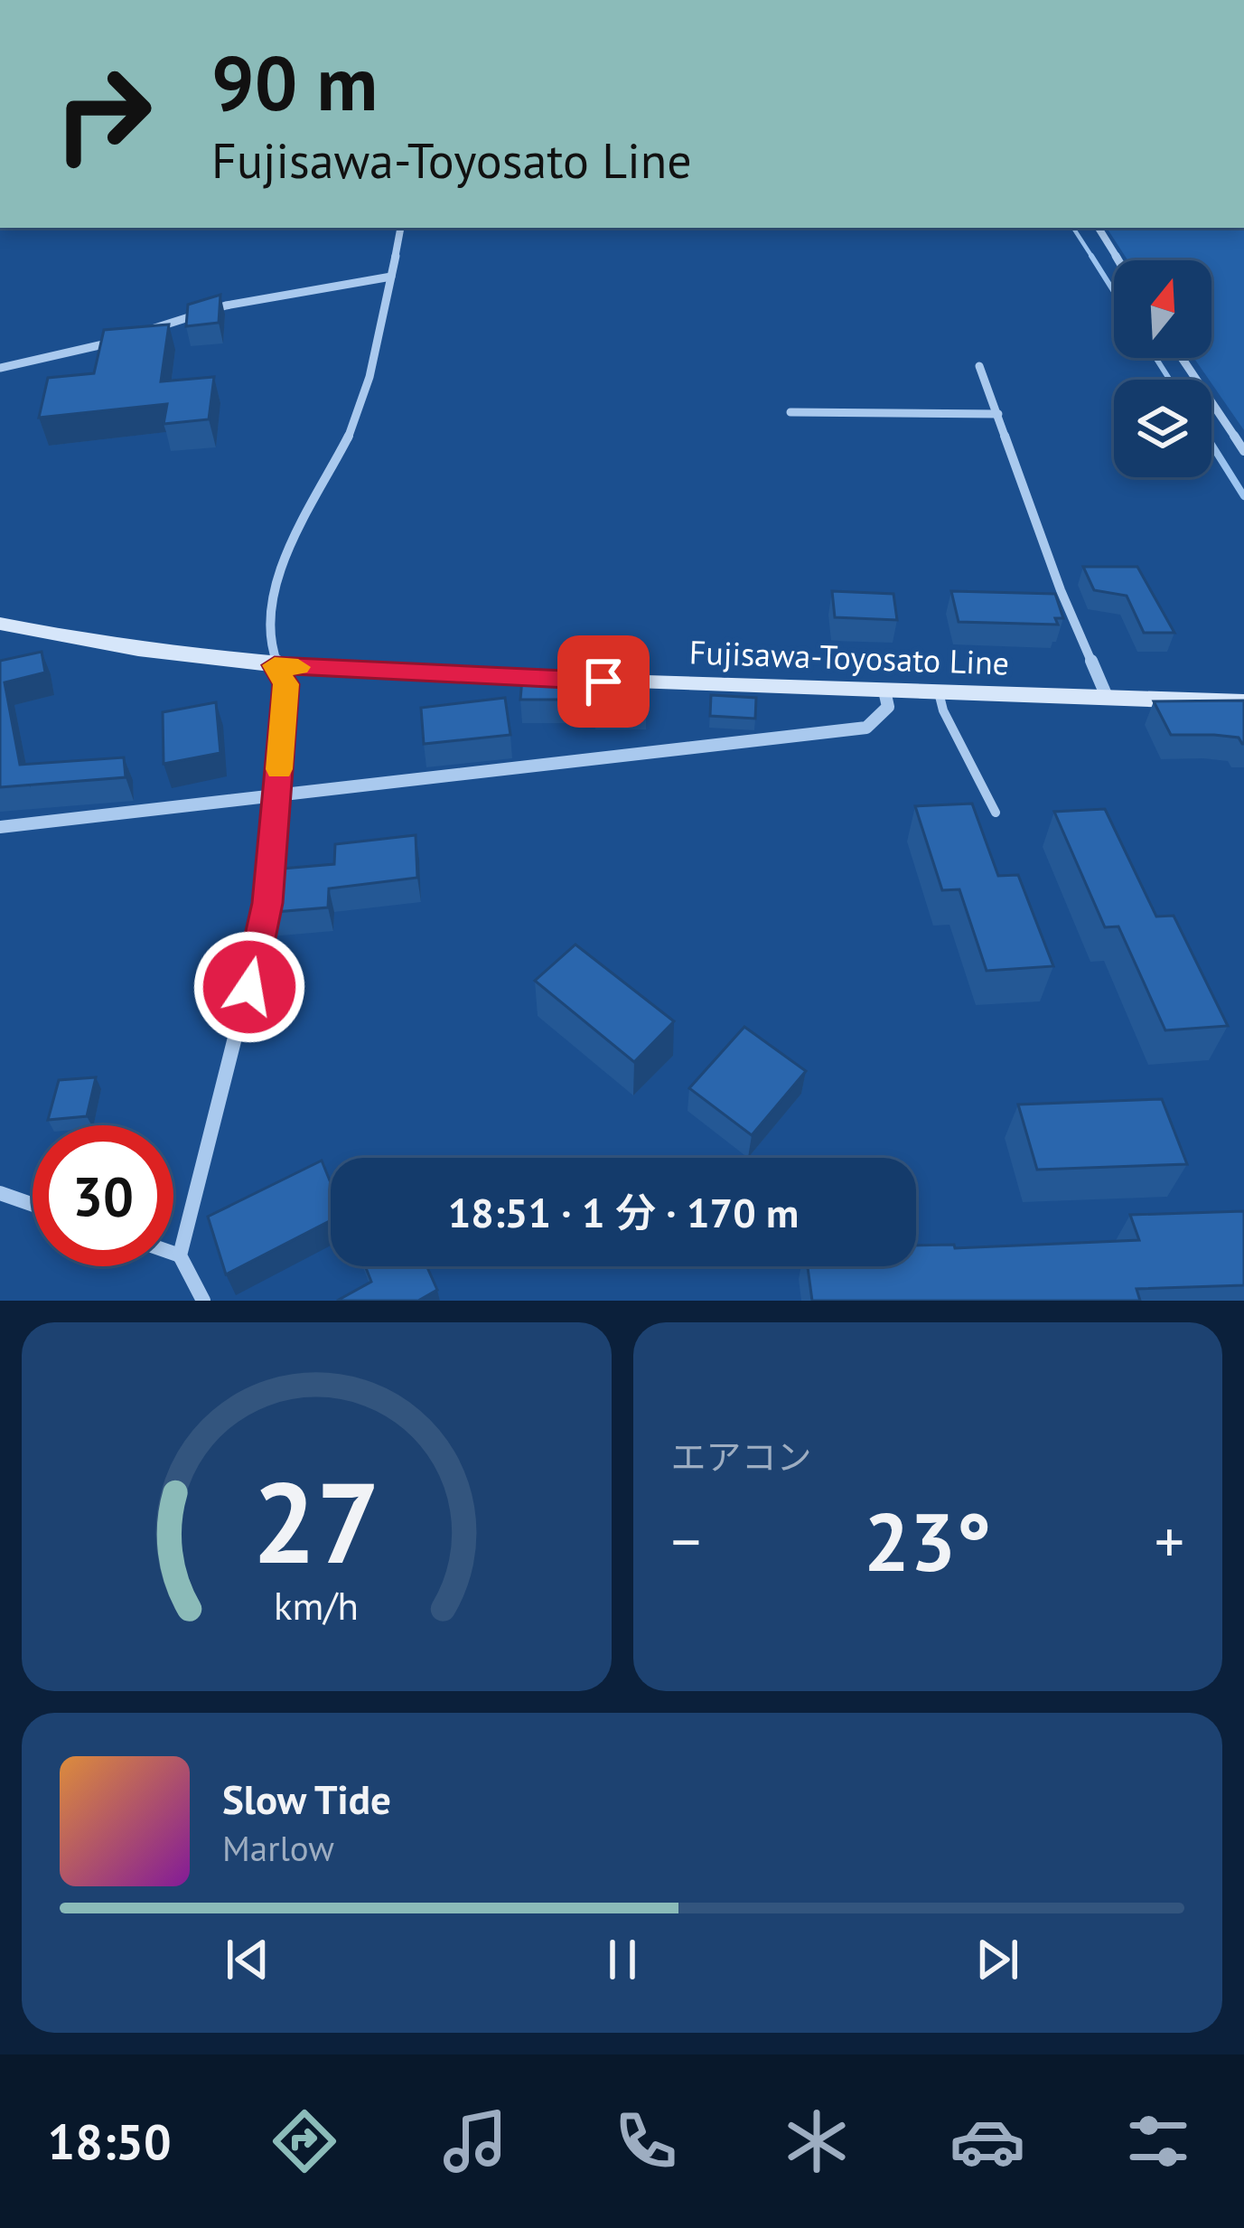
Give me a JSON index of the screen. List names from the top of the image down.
{
  "streets": {
    "main road": ["Fujisawa-Toyosato Line"]
  },
  "north": "top",
  "page": {
    "turn": ["90 m", "Fujisawa-Toyosato Line"],
    "limit": "30",
    "trip": "18:51 · 1 分 · 170 m",
    "tile": "エアコン",
    "heat": ["−", "23°", "+"],
    "song": ["Slow Tide", "Marlow"],
    "tabs": "18:50",
    "gauge": ["27", "km/h"]
  }
}
